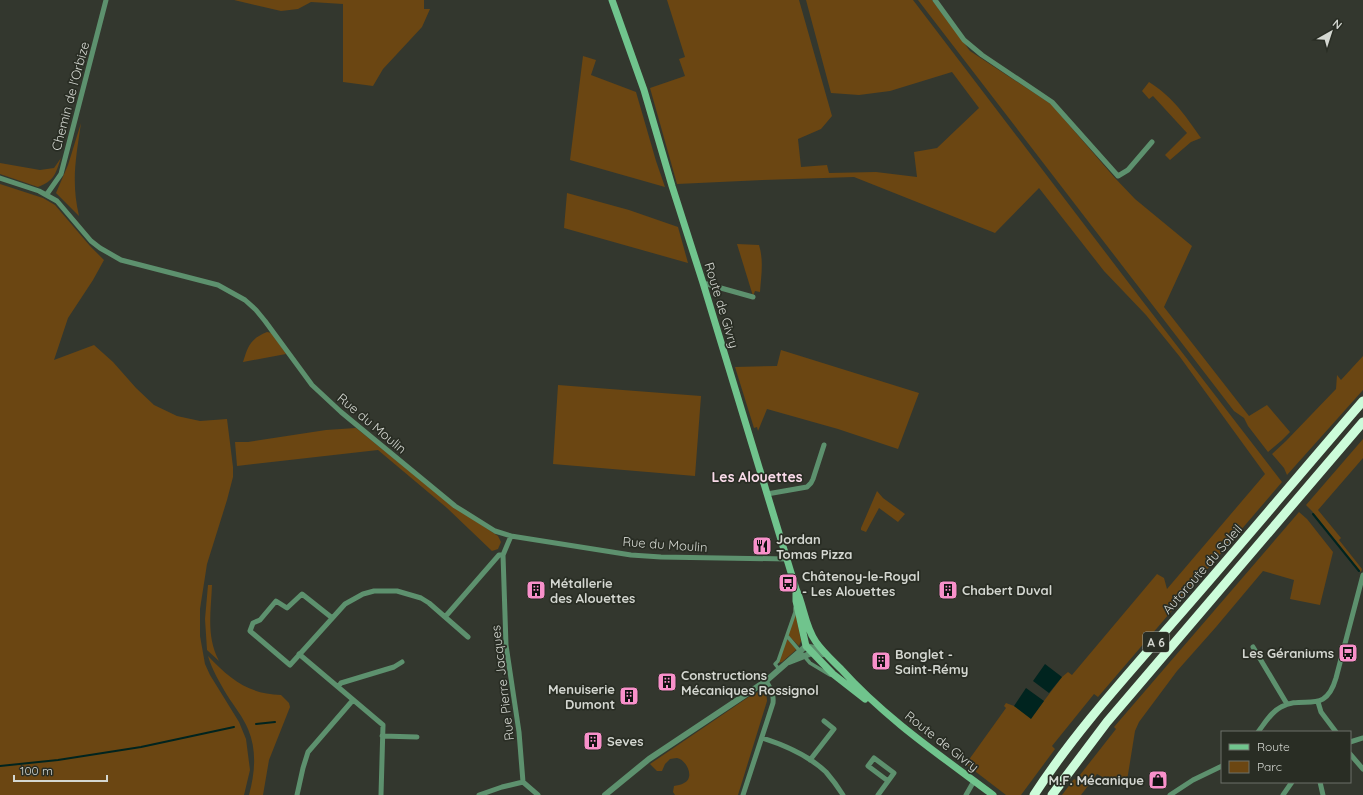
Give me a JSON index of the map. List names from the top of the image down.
{
  "streets": {
    "highway": ["Autoroute du Soleil", "A 6"],
    "main road": ["Route de Givry"],
    "street": ["Chemin de l'Orbize", "Rue du Moulin", "Rue Pierre Jacques"]
  },
  "crossings": [
    ["Chemin de l'Orbize", "Rue du Moulin"],
    ["Route de Givry", "Rue du Moulin"],
    ["Rue du Moulin", "Rue Pierre Jacques"]
  ],
  "districts": ["Les Alouettes"],
  "places": {
    "restaurant": ["Jordan Tomas Pizza"],
    "bus stop": ["Châtenoy-le-Royal - Les Alouettes", "Les Géraniums"],
    "building": [
      "Métallerie des Alouettes",
      "Chabert Duval",
      "Bonglet - Saint-Rémy",
      "Constructions Mécaniques Rossignol",
      "Menuiserie Dumont",
      "Seves"
    ],
    "shop": ["M.F. Mécanique"]
  },
  "legend": ["Route", "Parc"],
  "scale_bar": "100 m",
  "north": "top right"
}
